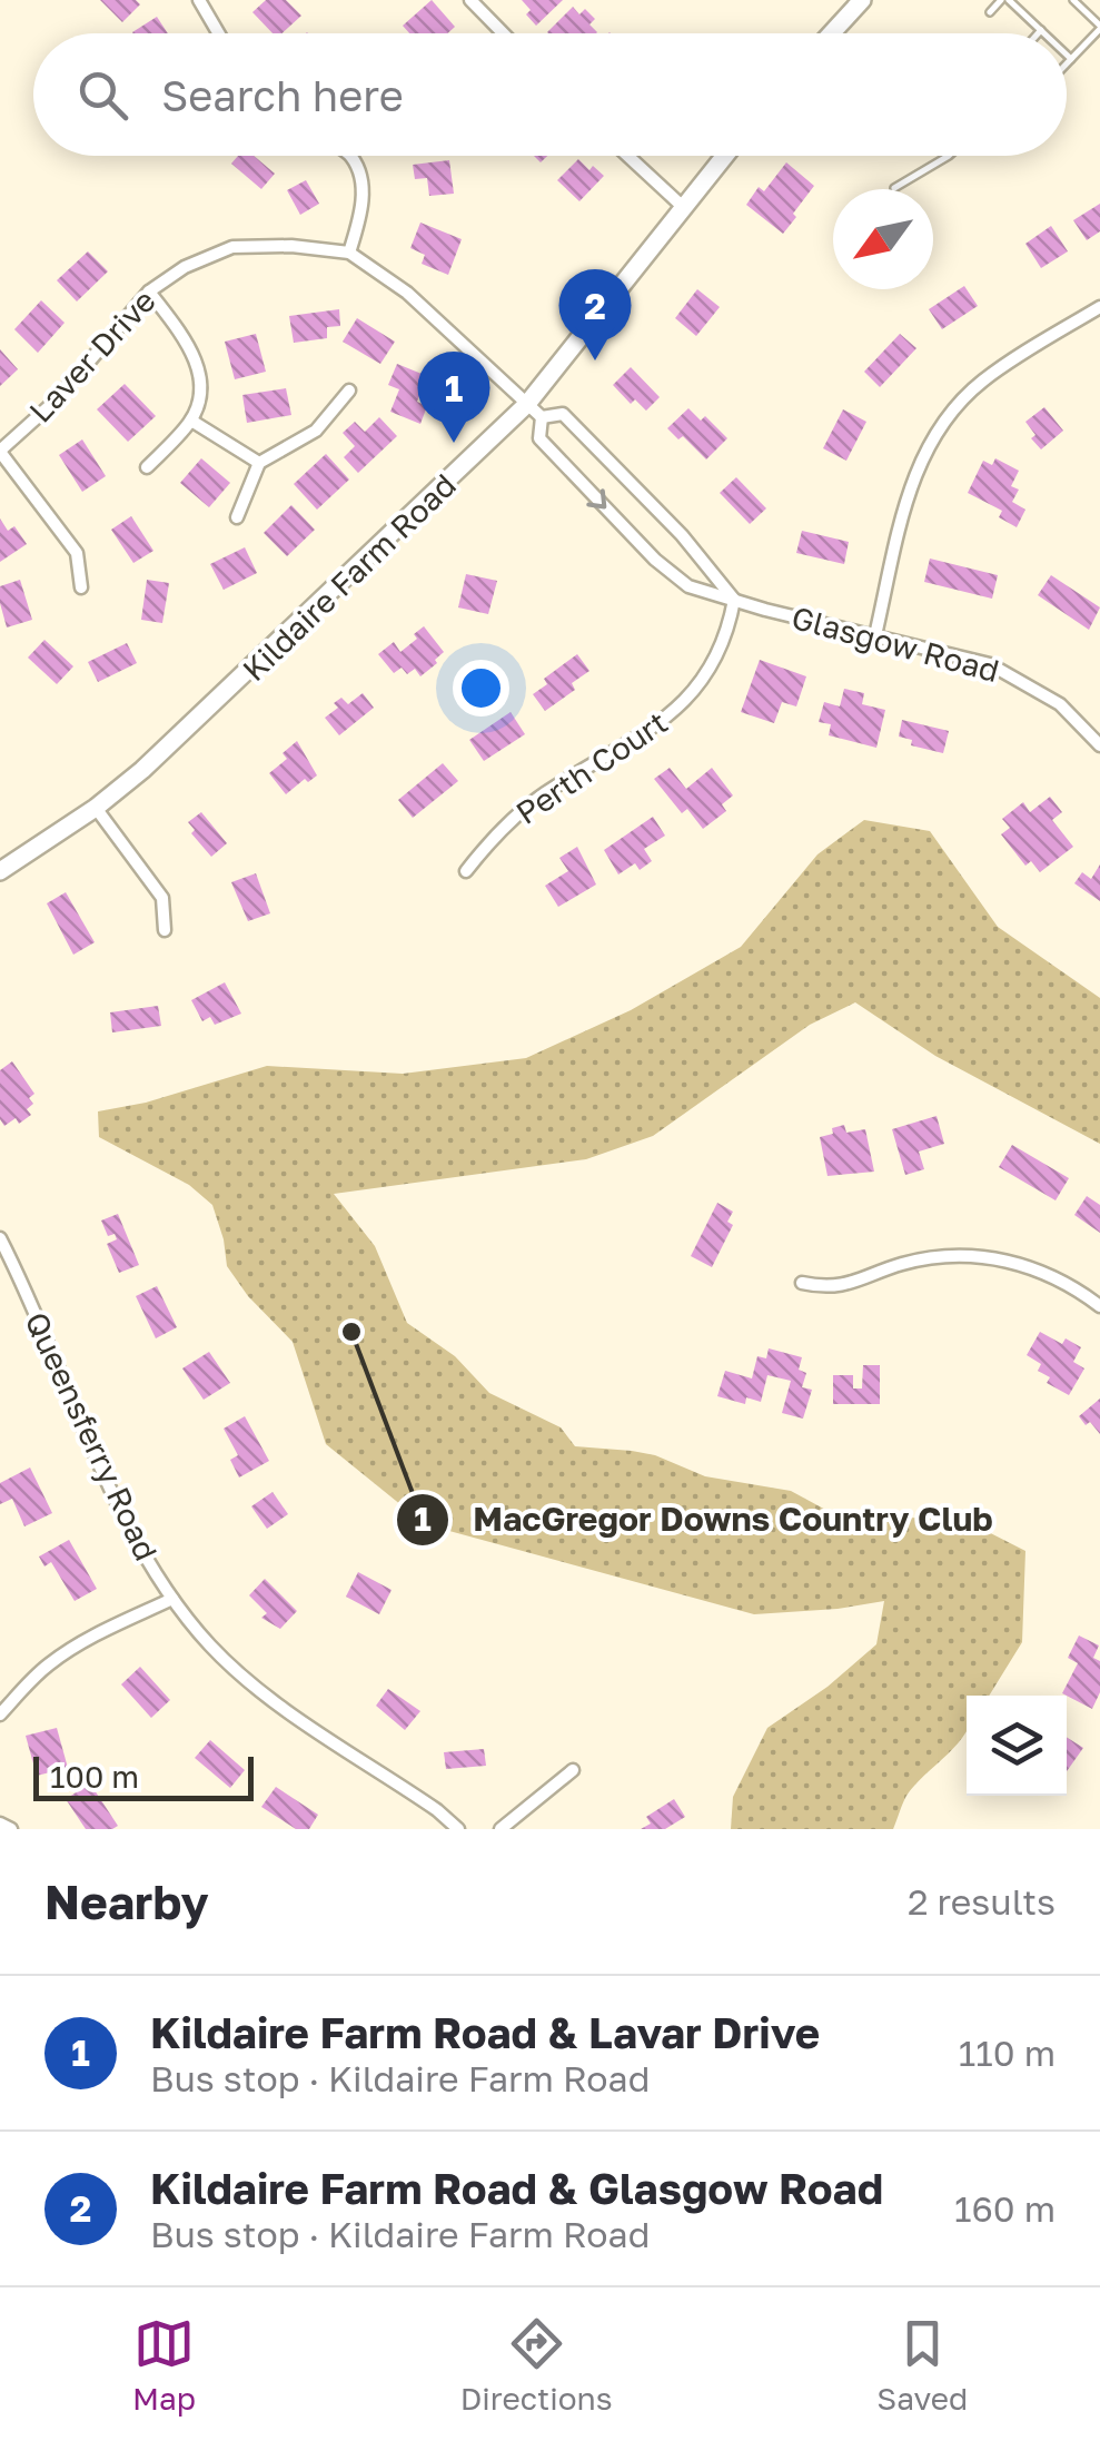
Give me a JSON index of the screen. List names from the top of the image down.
{
  "streets": {
    "main road": ["Kildaire Farm Road"],
    "street": [
      "Laver Drive",
      "Glasgow Road",
      "Perth Court",
      "Queensferry Road"
    ]
  },
  "crossings": [
    ["Laver Drive", "Kildaire Farm Road"],
    ["Laver Drive", "Glasgow Road"],
    ["Kildaire Farm Road", "Glasgow Road"],
    ["Glasgow Road", "Perth Court"]
  ],
  "places": ["MacGregor Downs Country Club"],
  "scale_bar": "100 m",
  "north": "bottom left",
  "page": {
    "search": "Search here",
    "pins": ["2", "1"],
    "scale": "100 m",
    "heading": ["Nearby", "2 results"],
    "list": [
      {
        "mark": "1",
        "name": "Kildaire Farm Road & Lavar Drive",
        "note": "Bus stop · Kildaire Farm Road",
        "value": "110 m"
      },
      {
        "mark": "2",
        "name": "Kildaire Farm Road & Glasgow Road",
        "note": "Bus stop · Kildaire Farm Road",
        "value": "160 m"
      }
    ],
    "nav": ["Map", "Directions", "Saved"]
  }
}
